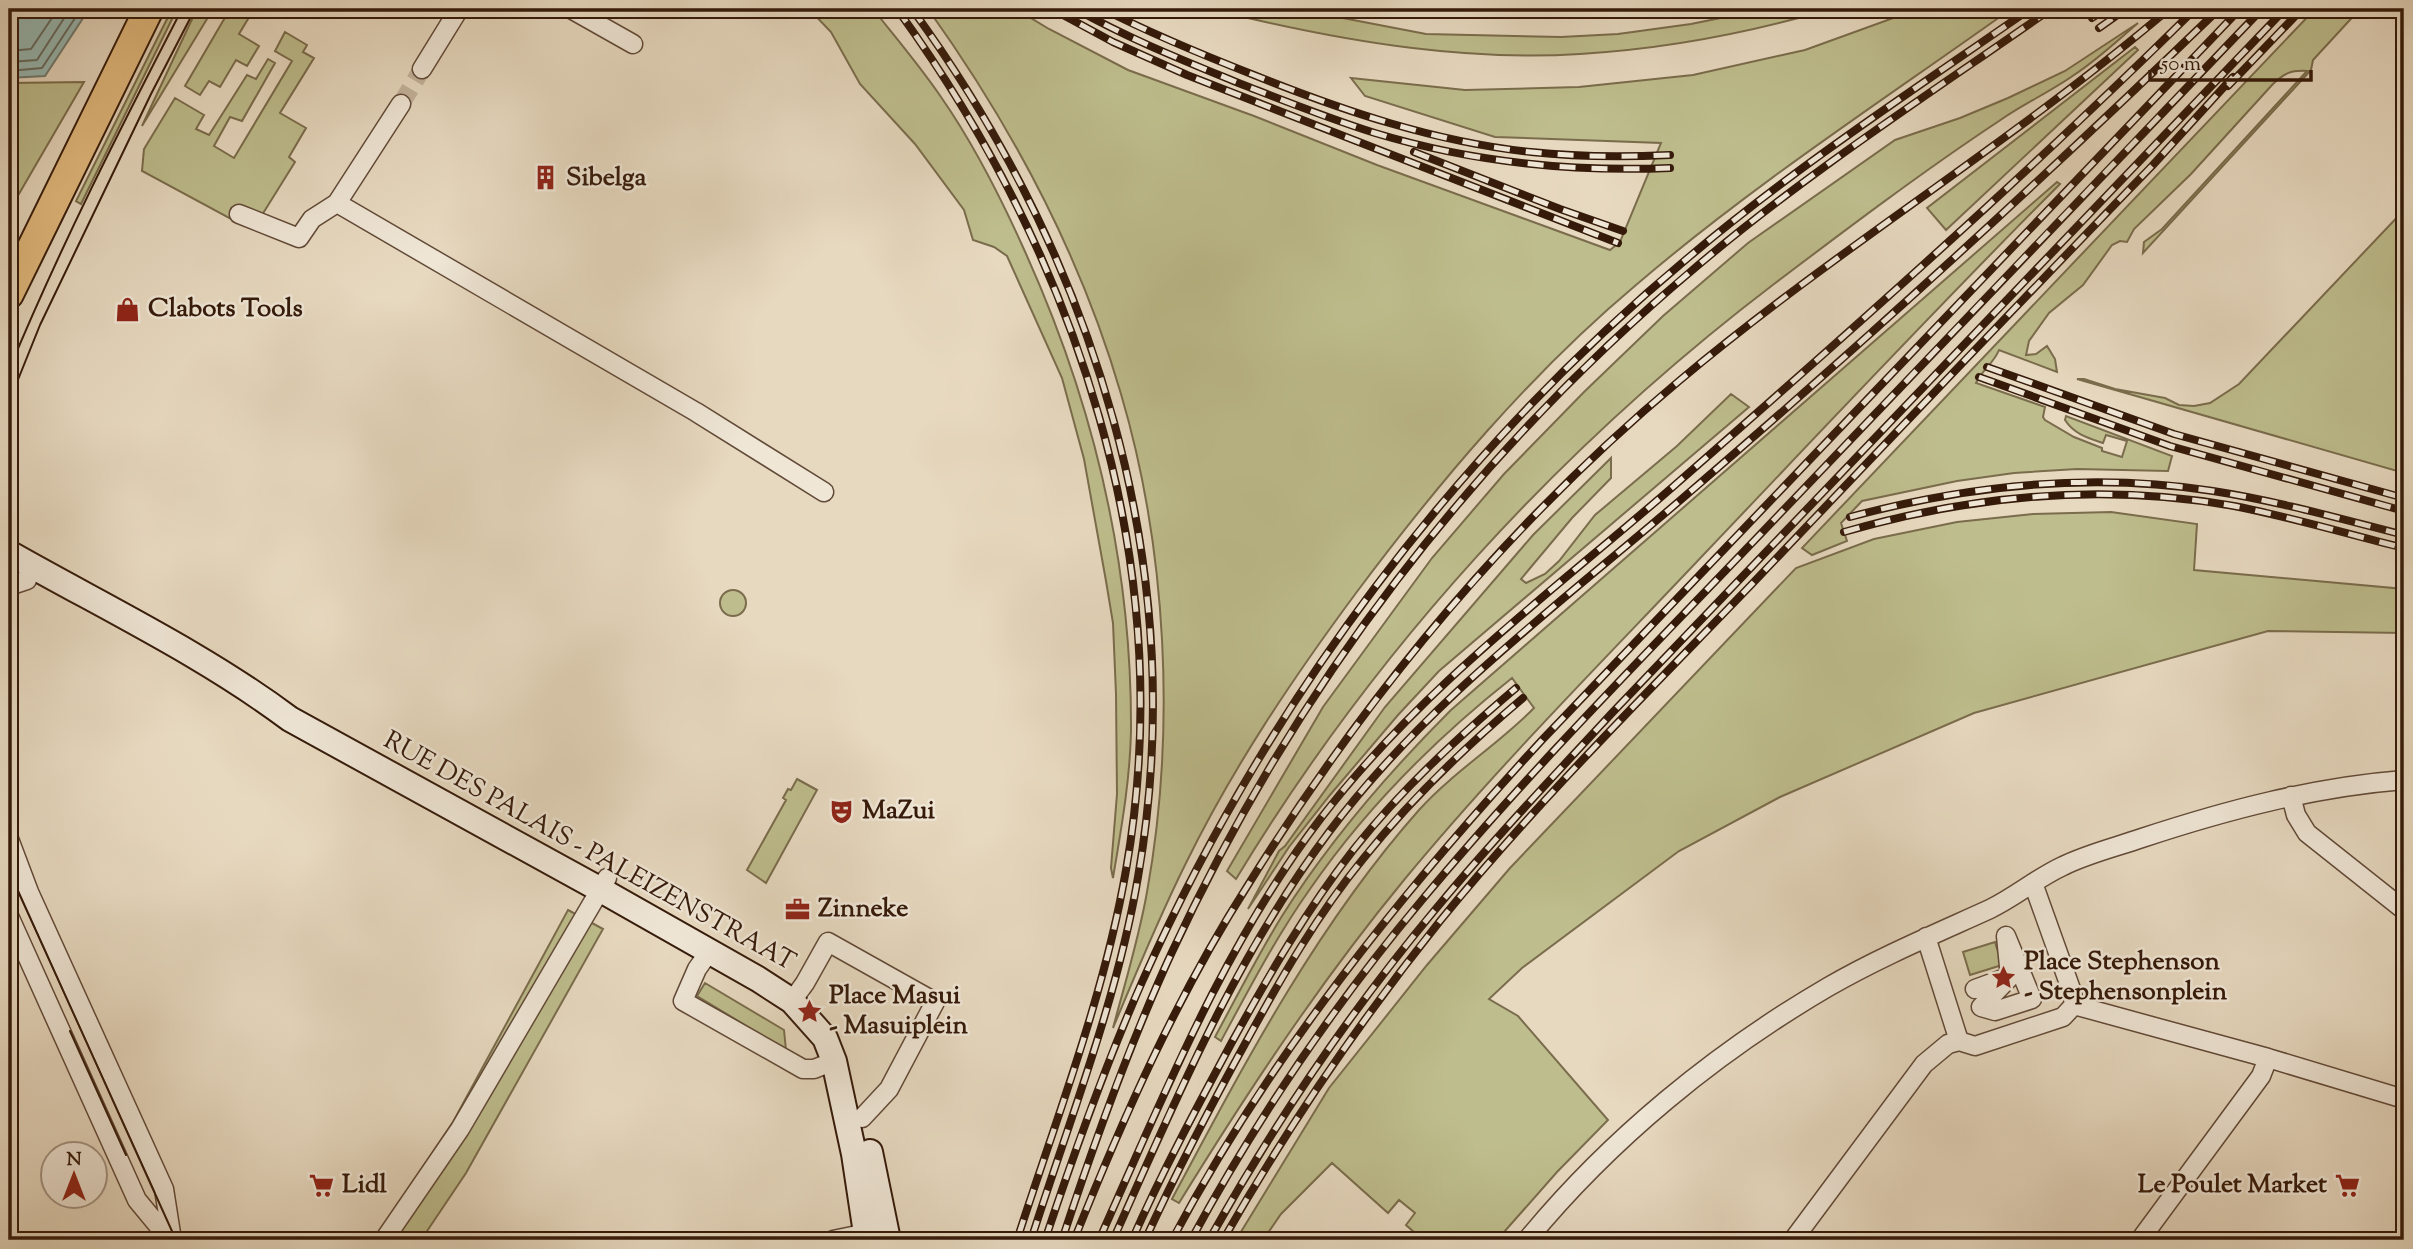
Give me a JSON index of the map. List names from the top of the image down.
{
  "streets": {
    "main road": ["RUE DES PALAIS - PALEIZENSTRAAT"]
  },
  "places": {
    "building": ["Sibelga"],
    "shop": ["Clabots Tools"],
    "theatre": ["MaZui"],
    "office": ["Zinneke"],
    "place": ["Place Stephenson - Stephensonplein", "Place Masui - Masuiplein"],
    "supermarket": ["Lidl", "Le Poulet Market"]
  },
  "scale_bar": "50 m",
  "north": "top"
}
